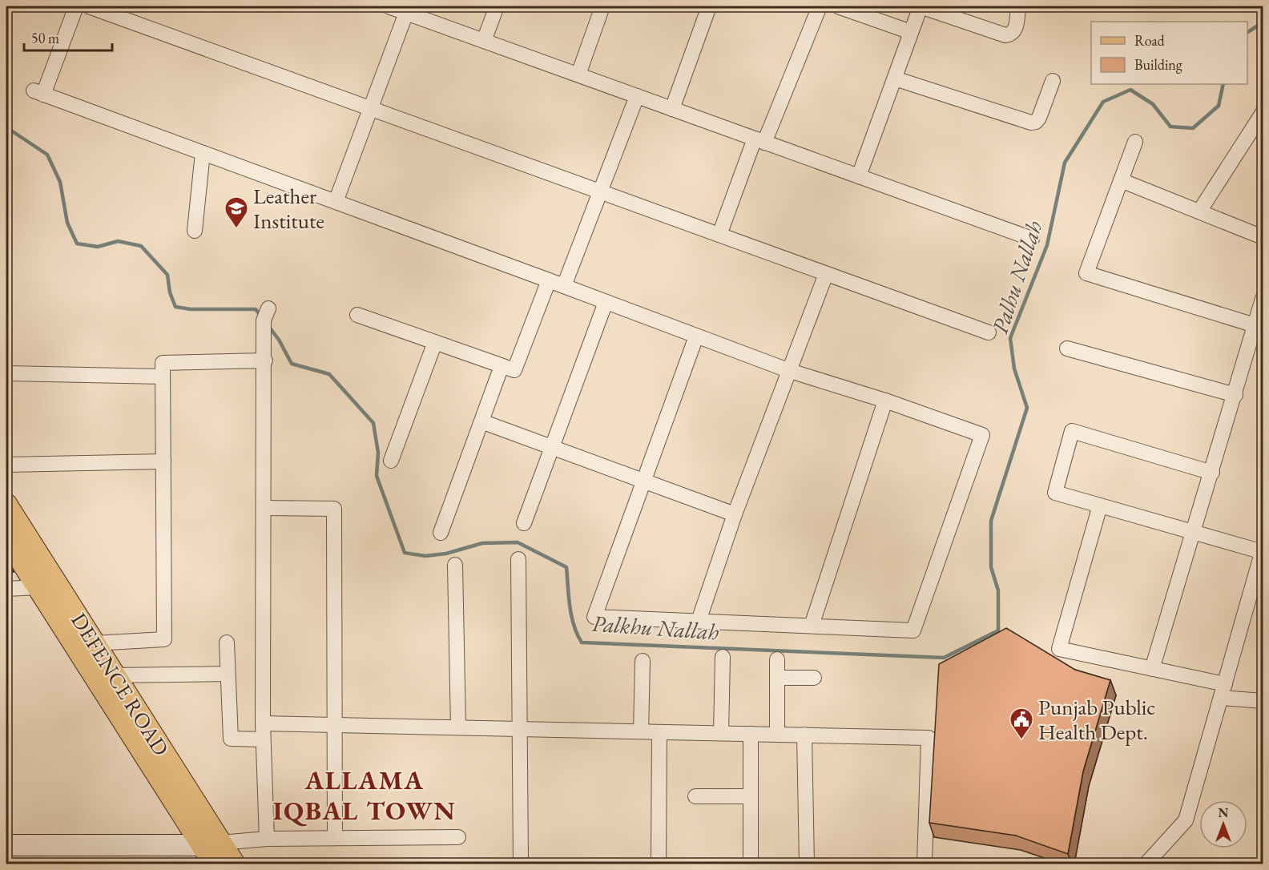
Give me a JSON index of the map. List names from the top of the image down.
{
  "streets": {
    "main road": ["DEFENCE ROAD"]
  },
  "districts": ["ALLAMA IQBAL TOWN"],
  "water": ["Palhu Nallah", "Palkhu Nallah"],
  "places": {
    "school or university": ["Leather Institute"],
    "public building": ["Punjab Public Health Dept."]
  },
  "legend": ["Road", "Building"],
  "scale_bar": "50 m",
  "north": "top"
}
